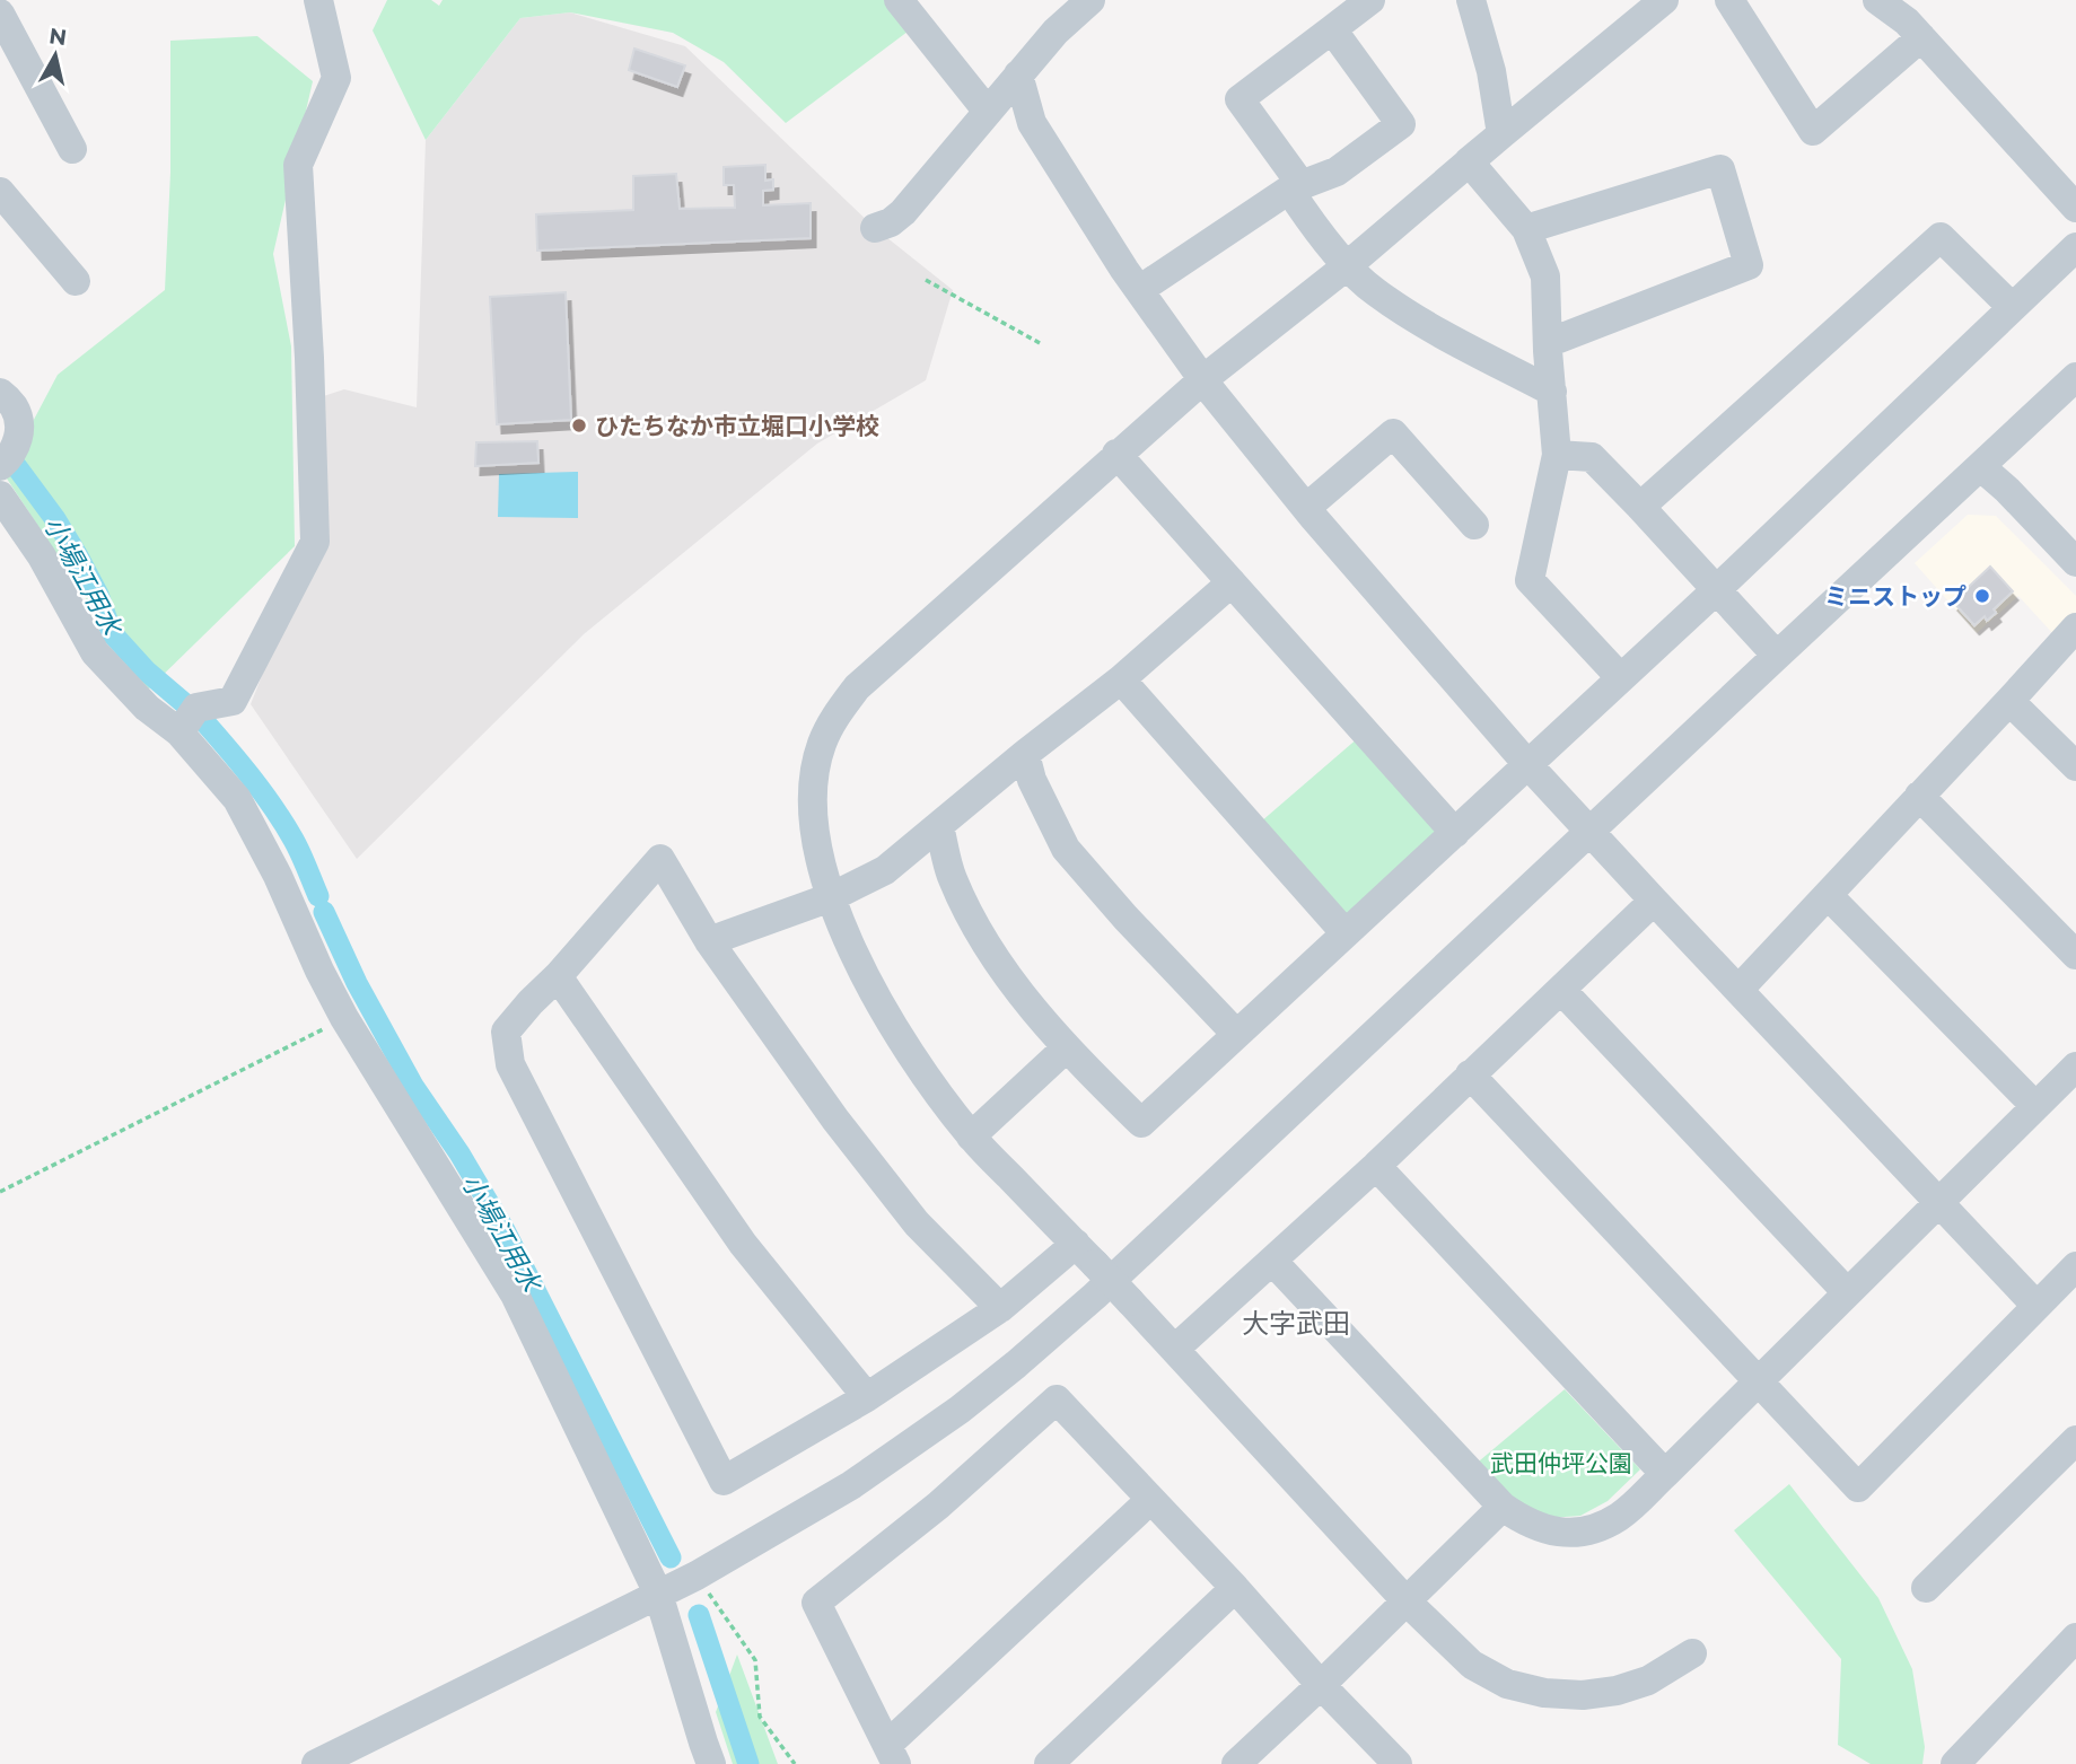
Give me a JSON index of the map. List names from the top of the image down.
{
  "districts": ["大字武田"],
  "water": ["小場江用水"],
  "parks": ["武田仲坪公園"],
  "places": ["ひたちなか市立堀口小学校", "ミニストップ"],
  "north": "top"
}
